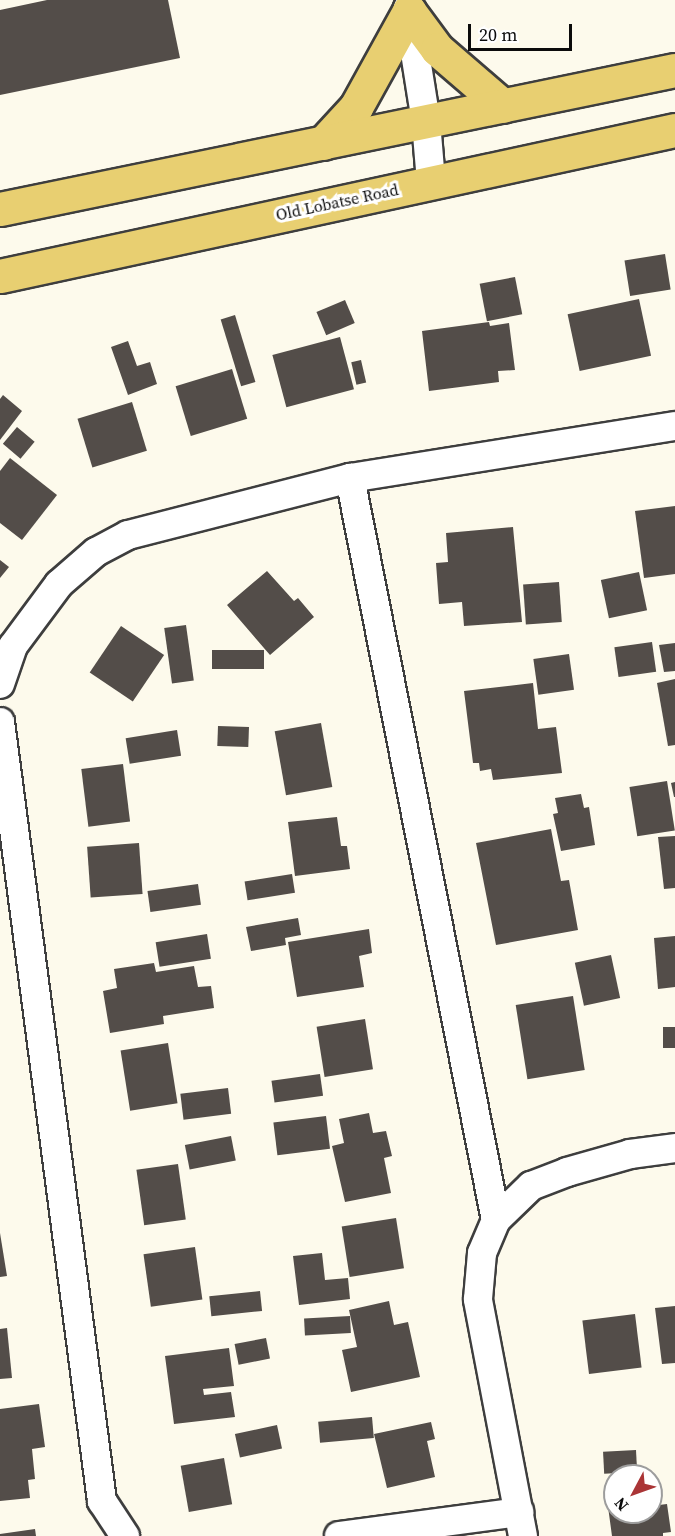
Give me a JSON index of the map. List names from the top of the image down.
{
  "streets": {
    "main road": ["Old Lobatse Road"]
  },
  "scale_bar": "20 m",
  "north": "bottom left"
}
